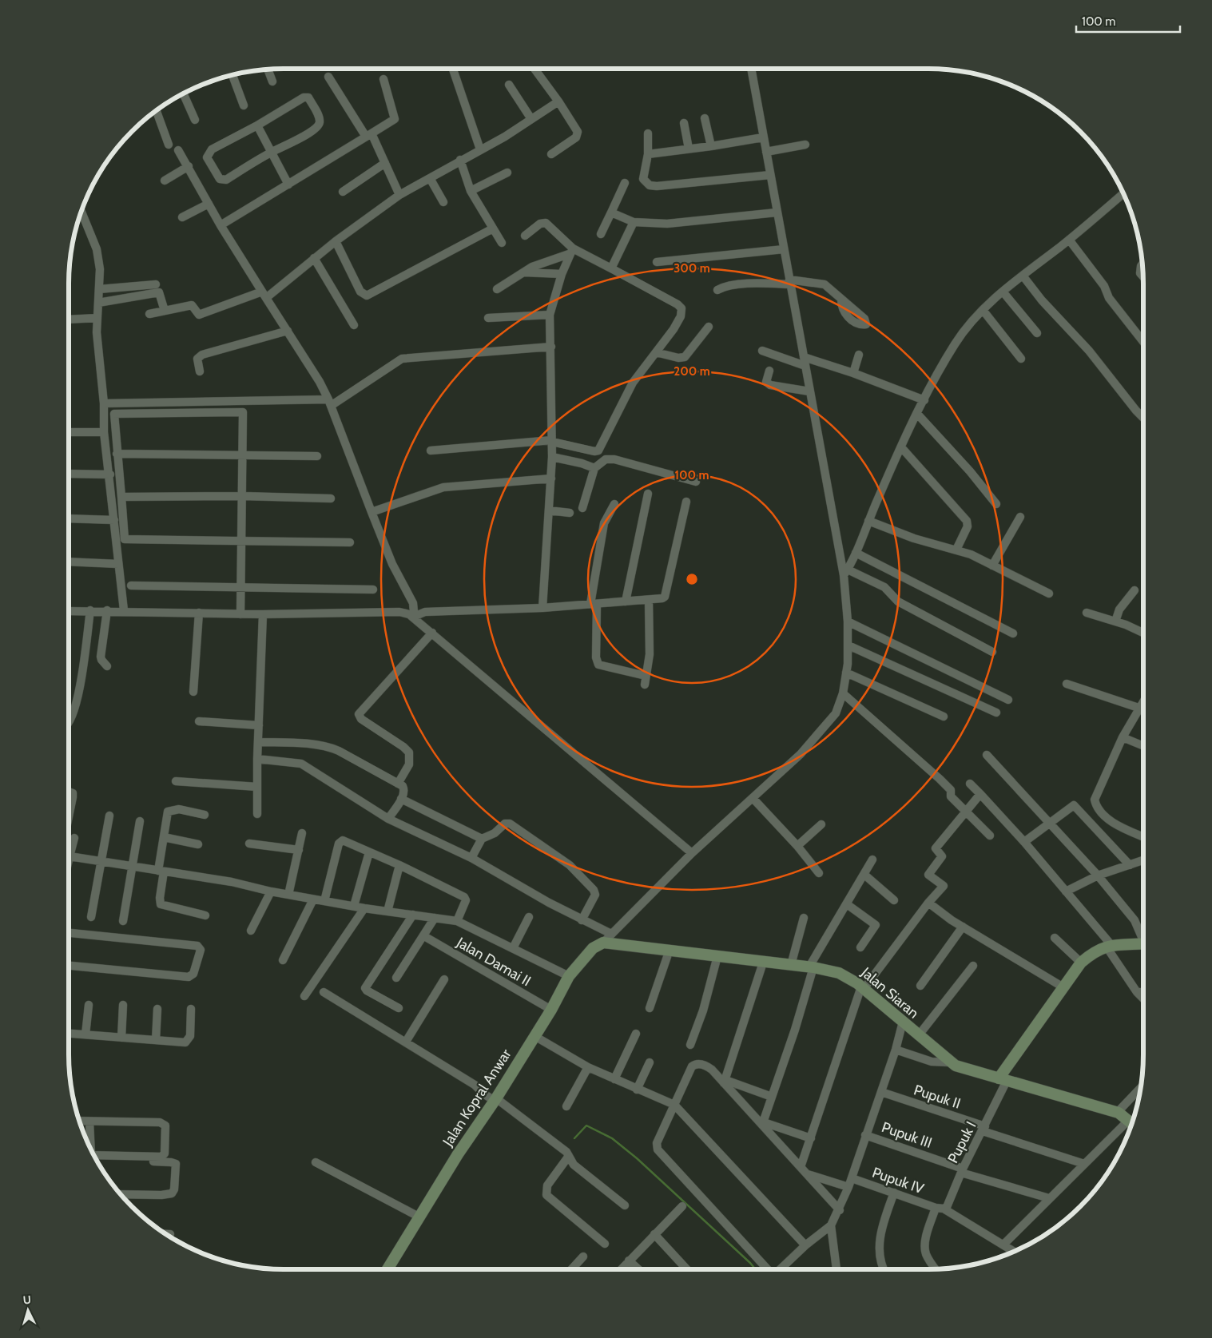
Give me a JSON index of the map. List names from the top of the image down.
{
  "streets": {
    "street": [
      "Jalan Damai II",
      "Jalan Siaran",
      "Pupuk II",
      "Jalan Kopral Anwar",
      "Pupuk III",
      "Pupuk I",
      "Pupuk IV"
    ]
  },
  "crossings": [
    ["Jalan Damai II", "Jalan Kopral Anwar"],
    ["Jalan Siaran", "Jalan Kopral Anwar"],
    ["Jalan Siaran", "Pupuk I"],
    ["Pupuk II", "Pupuk I"],
    ["Pupuk III", "Pupuk I"],
    ["Pupuk I", "Pupuk IV"]
  ],
  "scale_bar": "100 m",
  "north": "top",
  "rings": ["300 m", "200 m", "100 m"]
}
